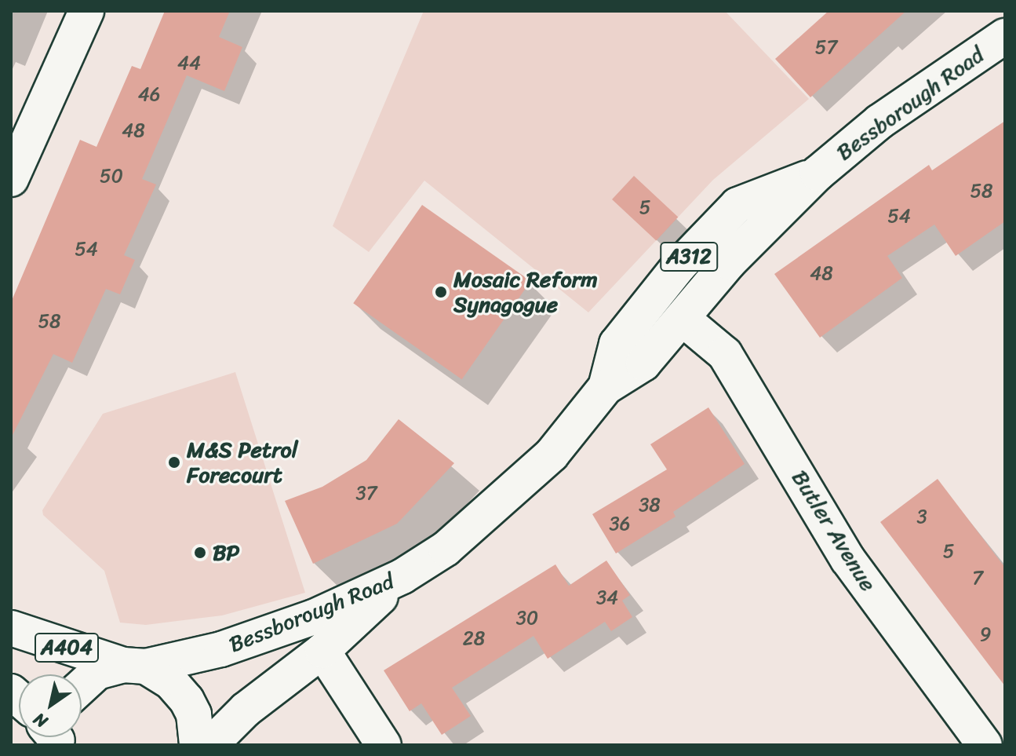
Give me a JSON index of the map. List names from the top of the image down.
{
  "streets": {
    "main road": [
      "Bessborough Road",
      "A312",
      "Butler Avenue",
      "A404"
    ]
  },
  "crossings": [
    ["Bessborough Road", "Butler Avenue"],
    ["Bessborough Road", "A404"]
  ],
  "places": ["Mosaic Reform Synagogue", "M&S Petrol Forecourt", "BP"],
  "house_numbers": [
    "57",
    "44",
    "46",
    "48",
    "50",
    "58",
    "5",
    "54",
    "54",
    "48",
    "58",
    "37",
    "38",
    "3",
    "36",
    "5",
    "7",
    "34",
    "30",
    "9",
    "28"
  ],
  "north": "bottom left"
}
